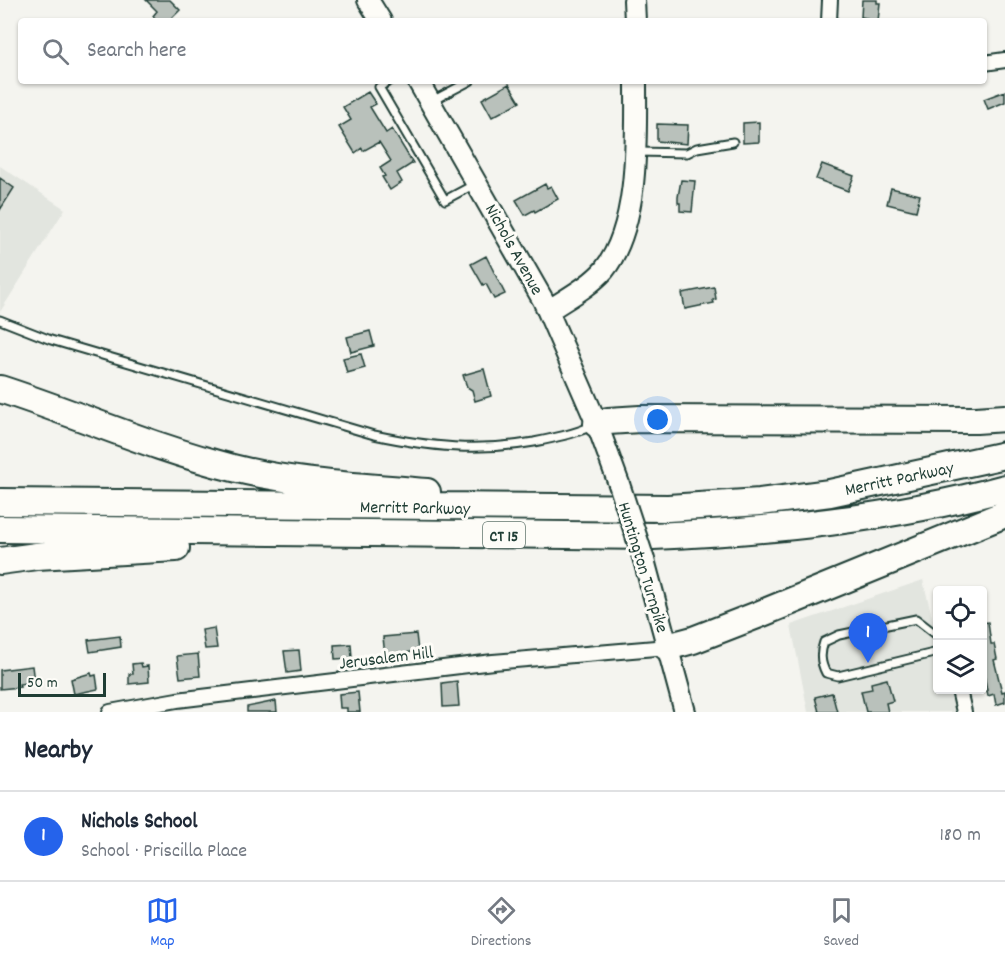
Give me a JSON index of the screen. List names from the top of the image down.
{
  "streets": {
    "highway": ["Merritt Parkway", "CT 15"],
    "main road": ["Nichols Avenue", "Huntington Turnpike"],
    "street": ["Jerusalem Hill"]
  },
  "crossings": [
    ["Nichols Avenue", "Huntington Turnpike"],
    ["Huntington Turnpike", "Jerusalem Hill"]
  ],
  "scale_bar": "50 m",
  "page": {
    "search": "Search here",
    "pins": "1",
    "scale": "50 m",
    "heading": "Nearby",
    "list": [
      {
        "mark": "1",
        "name": "Nichols School",
        "note": "School · Priscilla Place",
        "value": "180 m"
      }
    ],
    "nav": ["Map", "Directions", "Saved"]
  }
}
